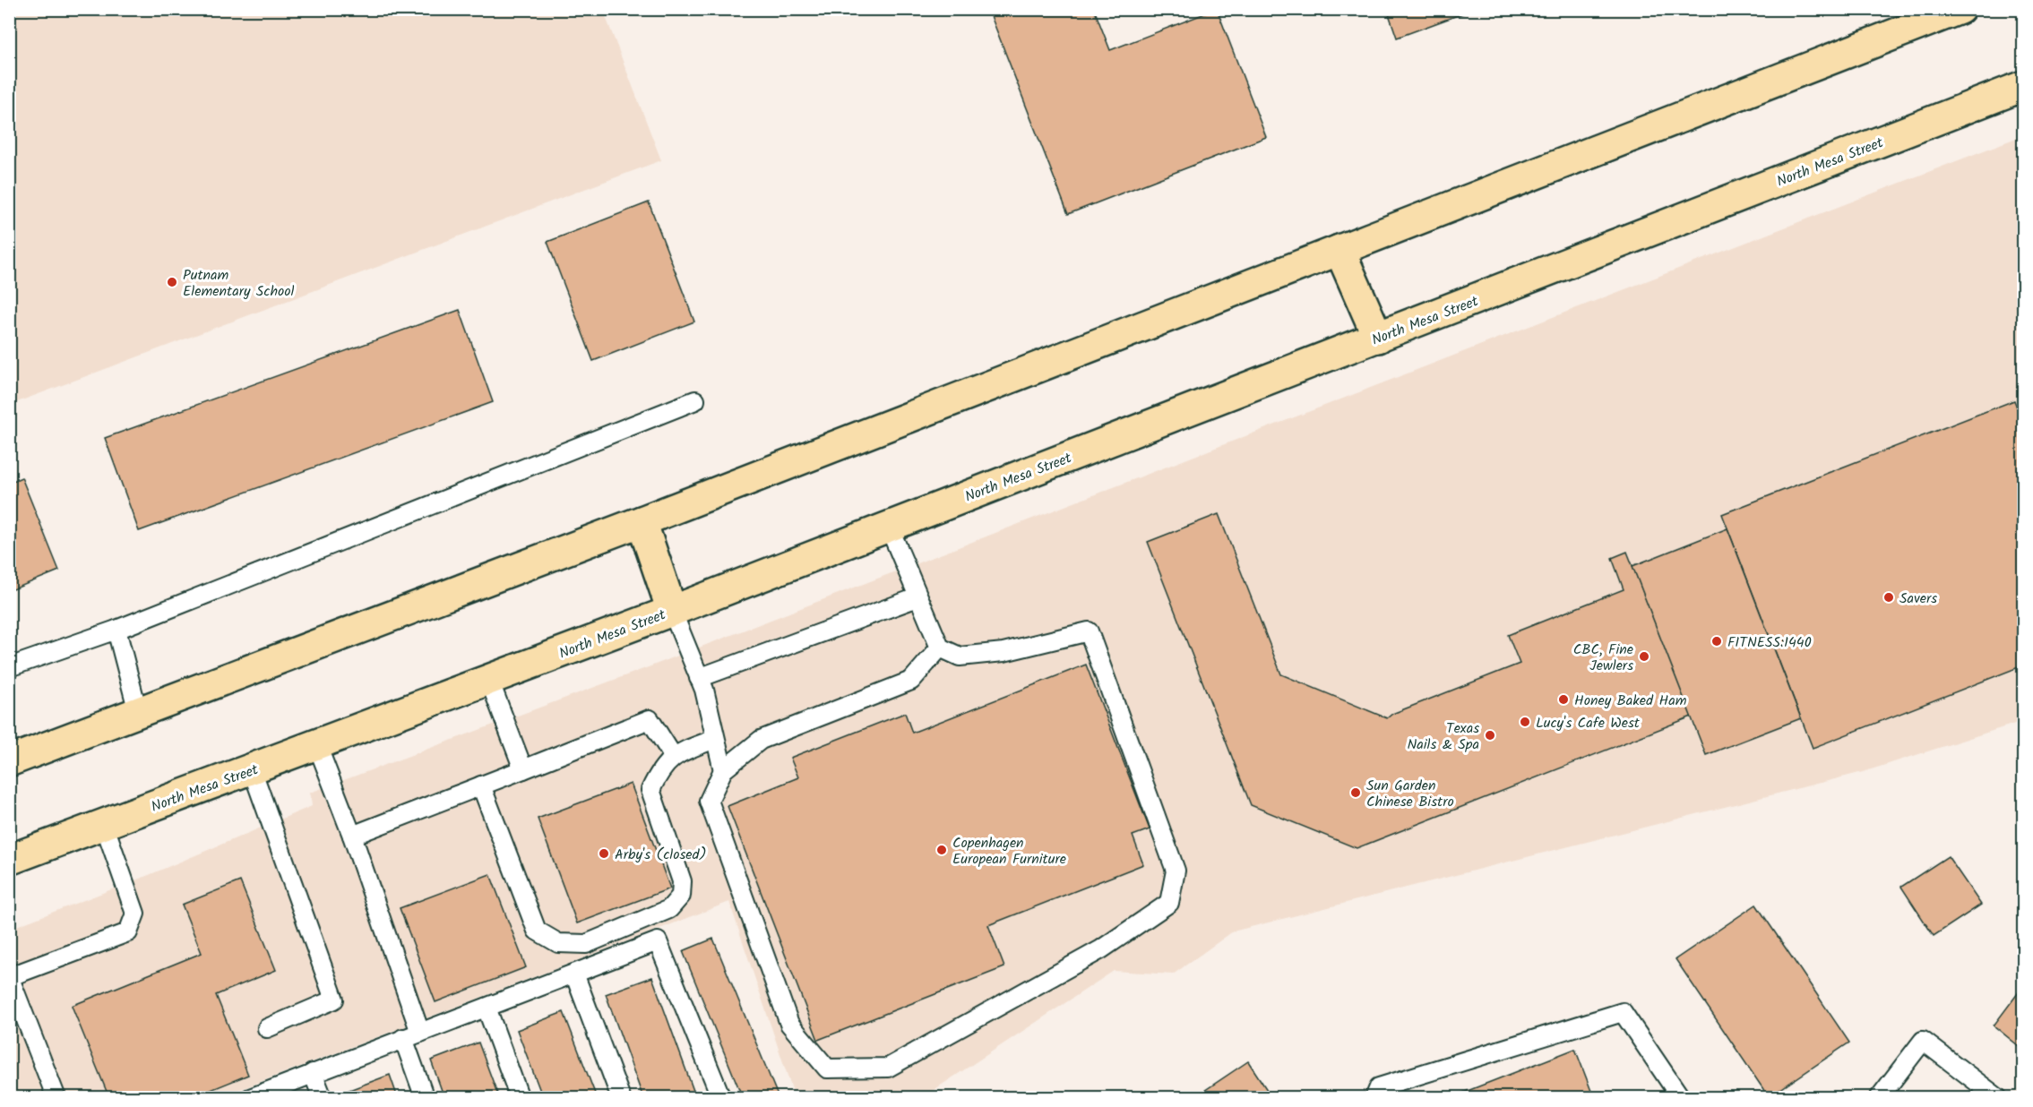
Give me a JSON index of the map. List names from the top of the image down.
{
  "streets": {
    "main road": ["North Mesa Street"]
  },
  "places": [
    "Putnam Elementary School",
    "Savers",
    "FITNESS:1440",
    "CBC, Fine Jewlers",
    "Honey Baked Ham",
    "Lucy's Cafe West",
    "Texas Nails & Spa",
    "Sun Garden Chinese Bistro",
    "Copenhagen European Furniture",
    "Arby's (closed)"
  ]
}
